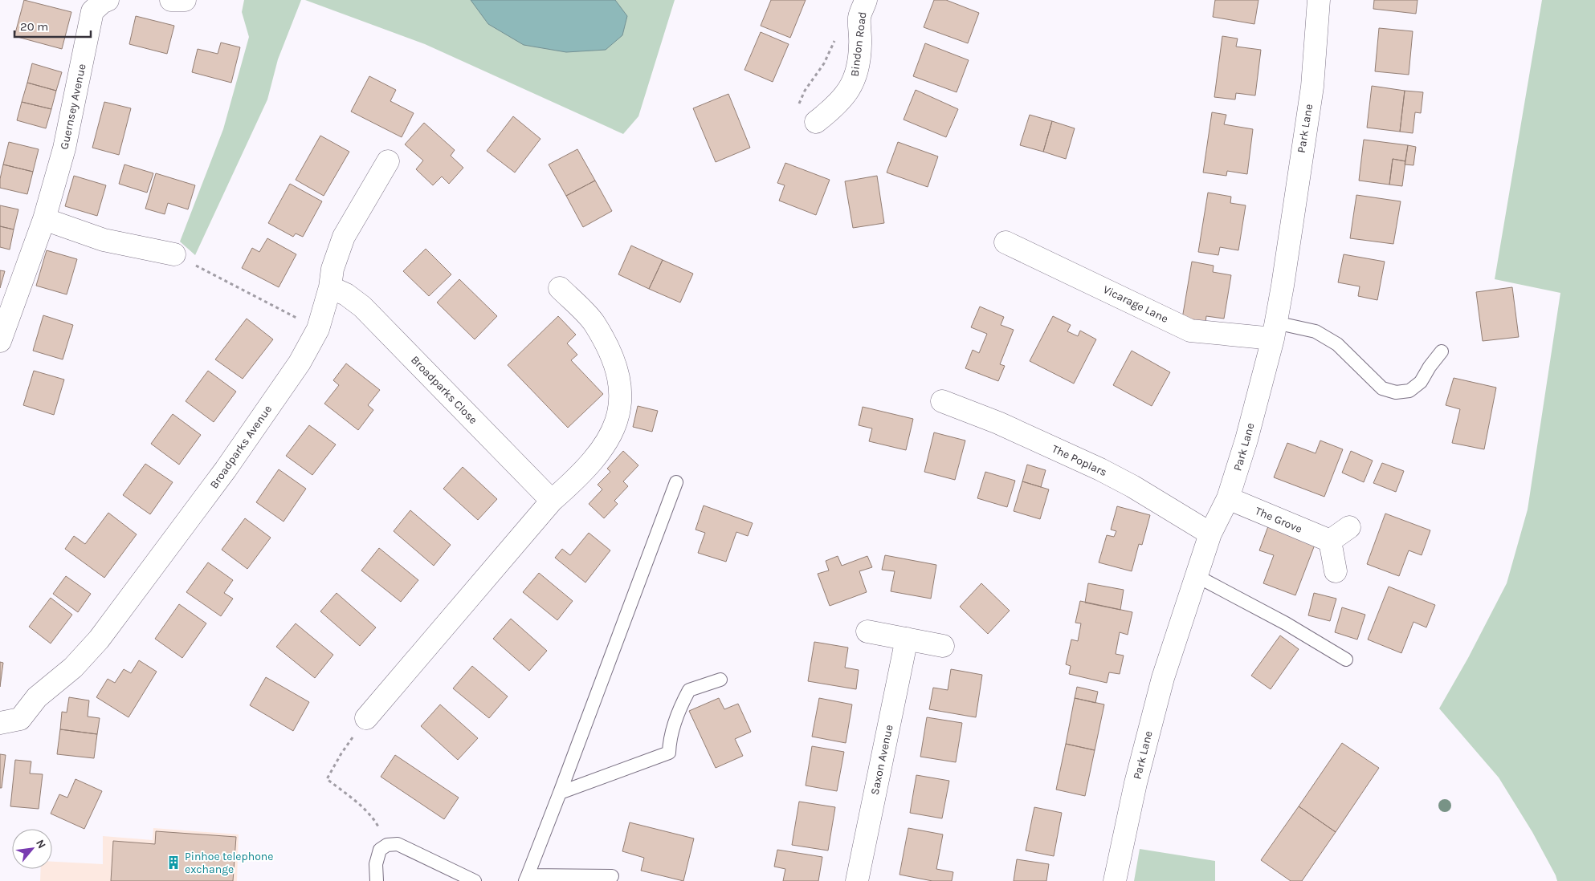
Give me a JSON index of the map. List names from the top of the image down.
{
  "streets": {
    "street": [
      "Bindon Road",
      "Guernsey Avenue",
      "Park Lane",
      "Vicarage Lane",
      "Broadparks Close",
      "Broadparks Avenue",
      "The Poplars",
      "The Grove",
      "Saxon Avenue"
    ]
  },
  "crossings": [
    ["Park Lane", "Vicarage Lane"],
    ["Park Lane", "The Poplars"],
    ["Park Lane", "The Grove"],
    ["Broadparks Close", "Broadparks Avenue"]
  ],
  "places": {
    "building": ["Pinhoe telephone exchange"]
  },
  "scale_bar": "20 m",
  "north": "top right"
}
